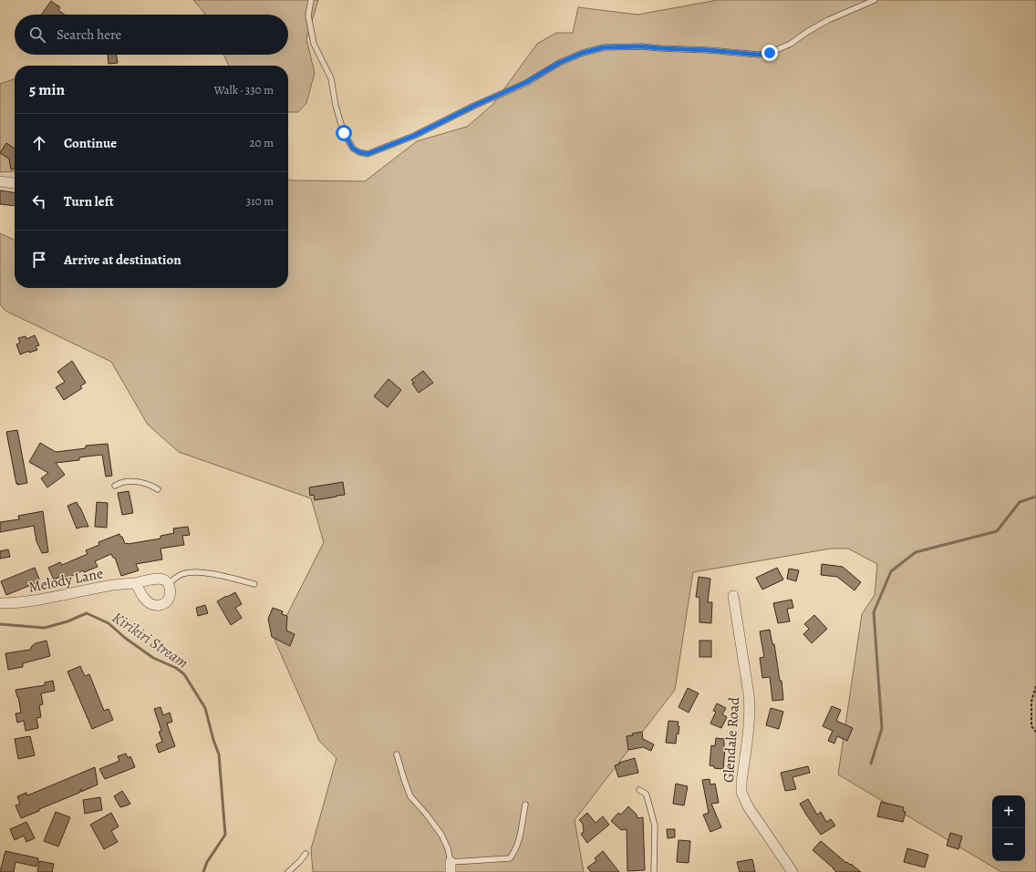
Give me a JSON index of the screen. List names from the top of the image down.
{
  "streets": {
    "street": ["Melody Lane", "Glendale Road"]
  },
  "water": ["Kirikiri Stream"],
  "page": {
    "search": "Search here",
    "heading": ["5 min", "Walk · 330 m"],
    "list": [
      ["Continue", "20 m"],
      ["Turn left", "310 m"],
      "Arrive at destination"
    ],
    "map_buttons": ["+", "−"]
  }
}
